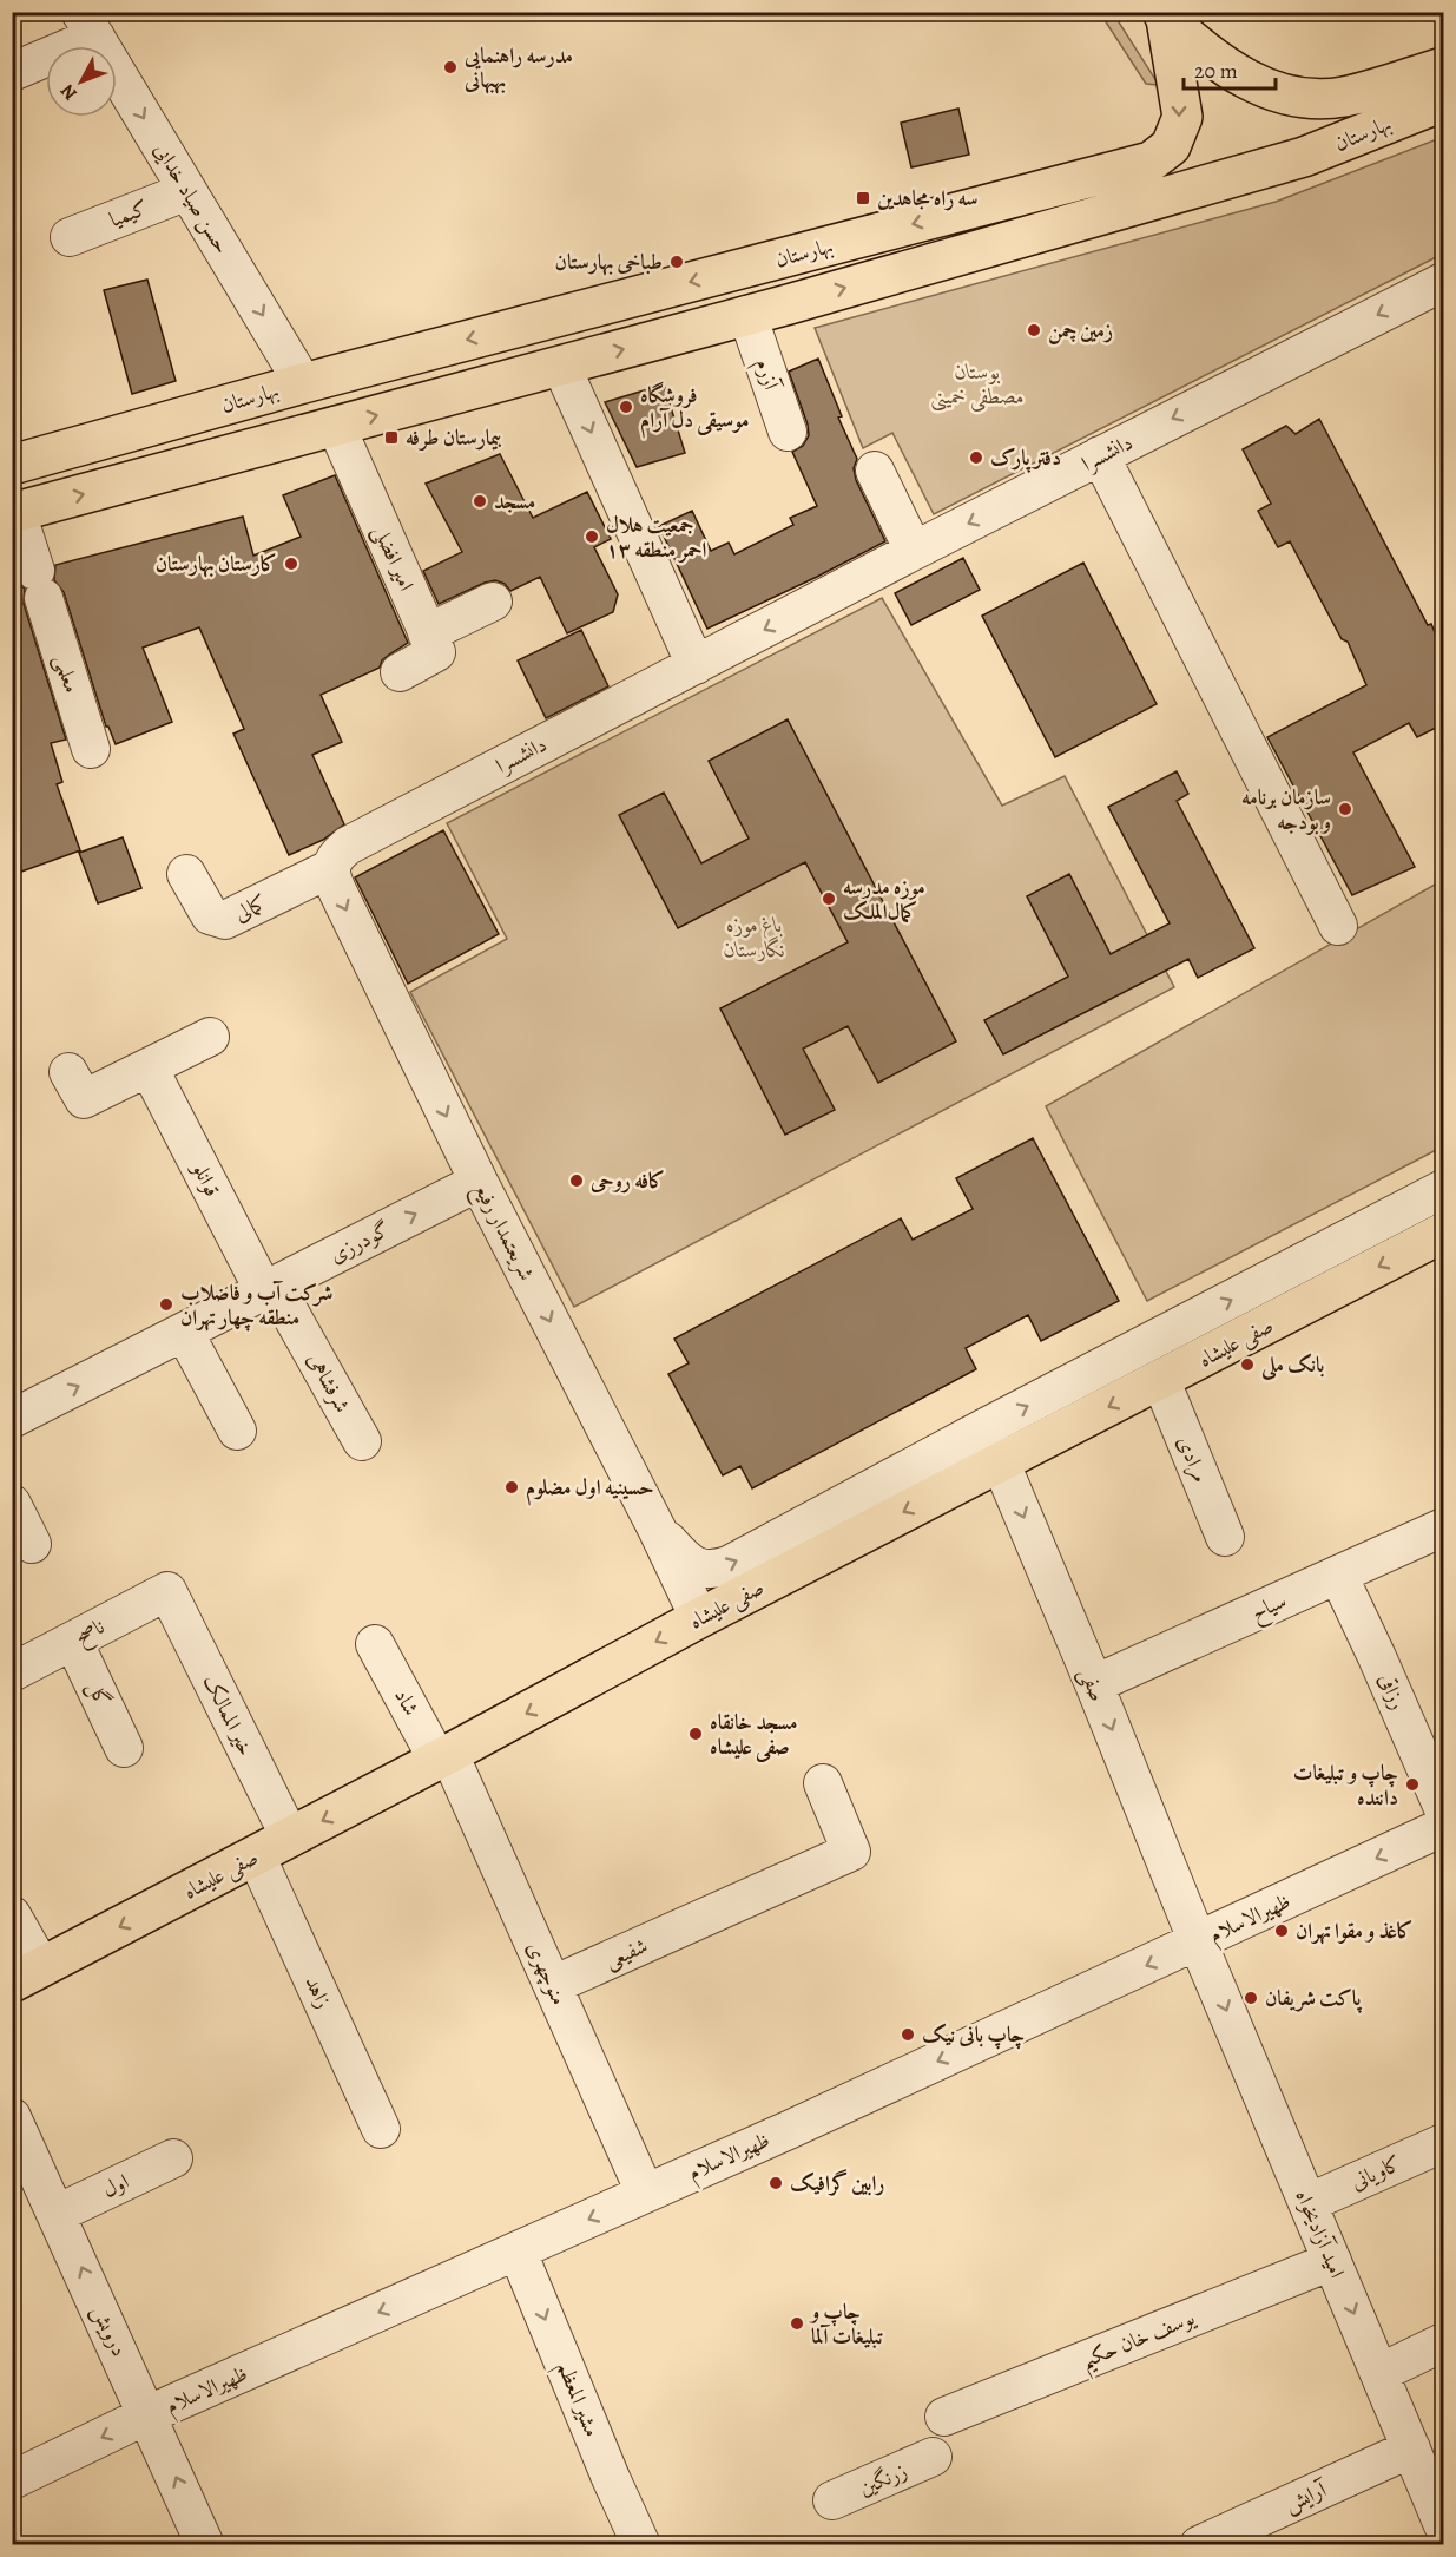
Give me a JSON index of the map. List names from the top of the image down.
{
  "streets": {
    "main road": ["بهارستان", "صفی علیشاه"],
    "street": [
      "حسن صیاد خدایی",
      "کیمیا",
      "آزرم",
      "دانشسرا",
      "امیر افضلی",
      "معلمی",
      "کمالی",
      "قوانلو",
      "شریعتمدار رفیع",
      "گودرزی",
      "شرفشاهی",
      "مرادی",
      "سیاح",
      "ناصح",
      "صفی",
      "رزاقی",
      "گل",
      "شاد",
      "خیر الممالک",
      "ظهیرالاسلام",
      "شفیعی",
      "منوچهری",
      "زاهد",
      "کاویانی",
      "اول",
      "امید آزادیخواه",
      "درویش",
      "یوسف خان حکیم",
      "مشیر المعظم",
      "زرنگین",
      "آرایش"
    ]
  },
  "crossings": [
    ["بهارستان", "حسن صیاد خدایی"],
    ["بهارستان", "آزرم"],
    ["بهارستان", "امیر افضلی"],
    ["بهارستان", "معلمی"],
    ["حسن صیاد خدایی", "کیمیا"],
    ["دانشسرا", "کمالی"],
    ["دانشسرا", "شریعتمدار رفیع"],
    ["کمالی", "شریعتمدار رفیع"],
    ["قوانلو", "گودرزی"],
    ["قوانلو", "شرفشاهی"],
    ["شریعتمدار رفیع", "گودرزی"],
    ["شریعتمدار رفیع", "صفی علیشاه"],
    ["گودرزی", "شرفشاهی"],
    ["صفی علیشاه", "مرادی"],
    ["صفی علیشاه", "صفی"],
    ["صفی علیشاه", "شاد"],
    ["صفی علیشاه", "خیر الممالک"],
    ["صفی علیشاه", "منوچهری"],
    ["صفی علیشاه", "زاهد"],
    ["سیاح", "صفی"],
    ["سیاح", "رزاقی"],
    ["ناصح", "گل"],
    ["ناصح", "خیر الممالک"],
    ["صفی", "ظهیرالاسلام"],
    ["صفی", "امید آزادیخواه"],
    ["شاد", "منوچهری"],
    ["ظهیرالاسلام", "منوچهری"],
    ["ظهیرالاسلام", "امید آزادیخواه"],
    ["ظهیرالاسلام", "درویش"],
    ["ظهیرالاسلام", "مشیر المعظم"],
    ["شفیعی", "منوچهری"],
    ["کاویانی", "امید آزادیخواه"],
    ["اول", "درویش"],
    ["امید آزادیخواه", "یوسف خان حکیم"],
    ["امید آزادیخواه", "آرایش"]
  ],
  "one_way": [
    "حسن صیاد خدایی",
    "دانشسرا",
    "شریعتمدار رفیع",
    "گودرزی",
    "صفی",
    "ظهیرالاسلام",
    "امید آزادیخواه",
    "درویش",
    "مشیر المعظم"
  ],
  "parks": ["بوستان مصطفی خمینی", "باغ موزه نگارستان"],
  "places": {
    "other": [
      "مدرسه راهنمایی بهبهانی",
      "طباخی بهارستان",
      "زمین چمن",
      "فروشگاه موسیقی دل آرام",
      "دفتر پارک",
      "مسجد",
      "جمعیت هلال احمر منطقه ۱۳",
      "کارستان بهارستان",
      "سازمان برنامه و بودجه",
      "موزه مدرسه کمال‌الملک",
      "کافه روحی",
      "شرکت آب و فاضلاب منطقه چهار تهران",
      "بانک ملی",
      "حسینیه اول مضلوم",
      "مسجد خانقاه صفی علیشاه",
      "چاپ و تبلیغات داننده",
      "کاغذ و مقوا تهران",
      "پاکت شریفان",
      "چاپ بانی‌ نیک",
      "رابین گرافیک",
      "چاپ و تبلیغات آلما"
    ],
    "transit": ["سه راه مجاهدین", "بیمارستان طرفه"]
  },
  "scale_bar": "20 m",
  "north": "bottom left"
}
